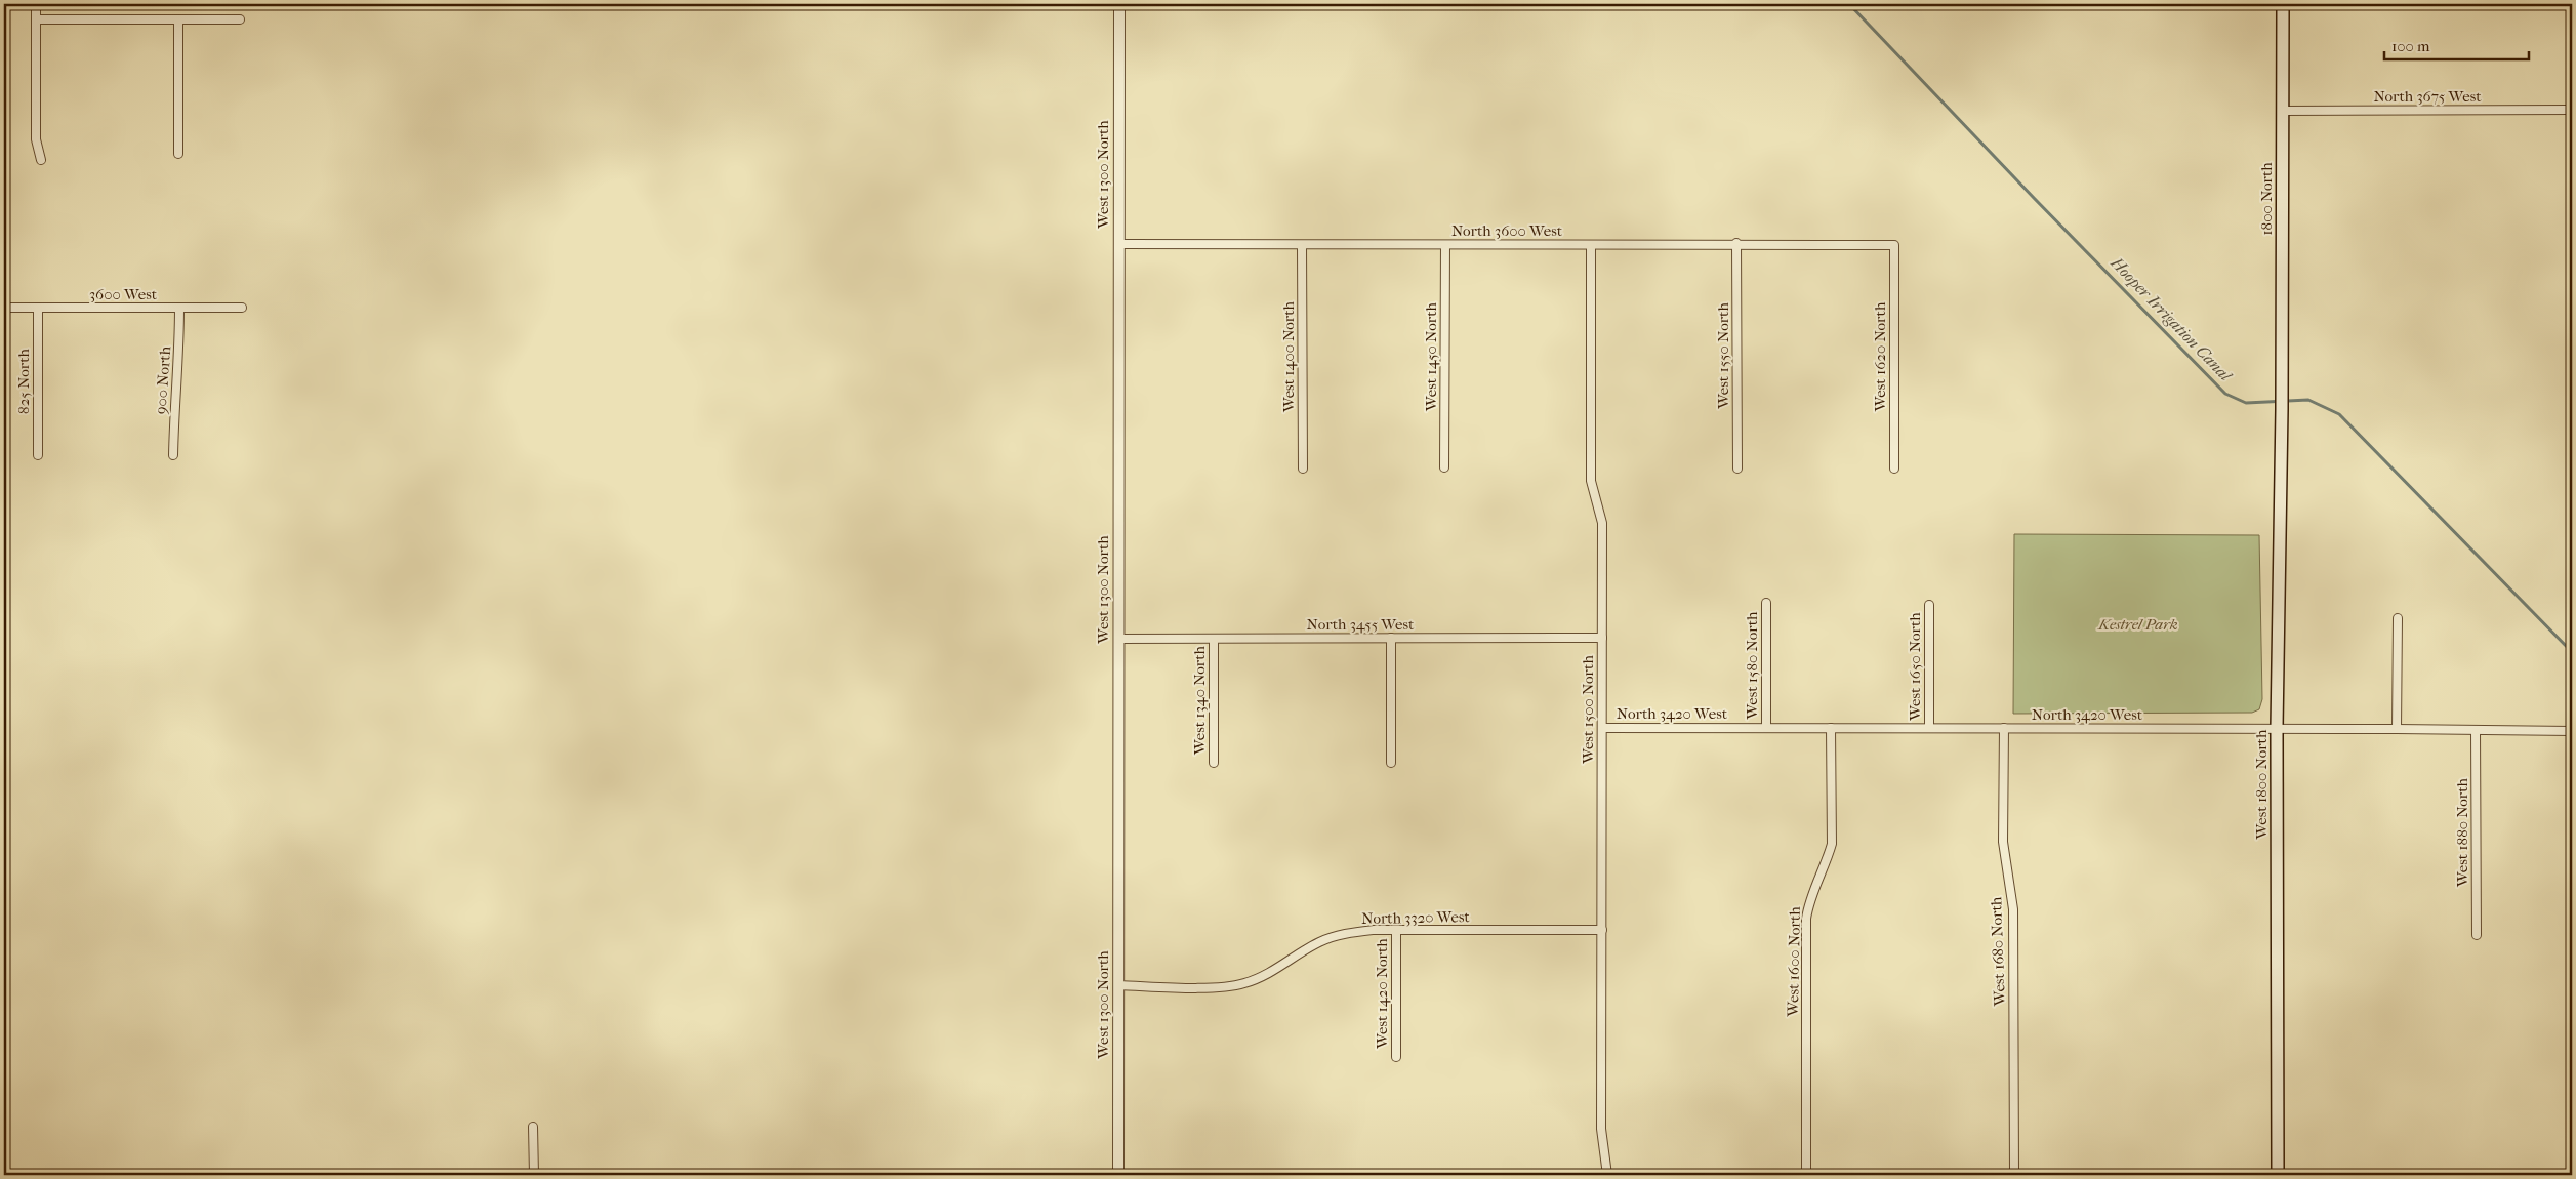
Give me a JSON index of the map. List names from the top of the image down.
{
  "streets": {
    "main road": ["1800 North", "West 1800 North"],
    "street": [
      "North 3675 West",
      "West 1300 North",
      "North 3600 West",
      "3600 West",
      "West 1550 North",
      "West 1400 North",
      "West 1450 North",
      "West 1620 North",
      "900 North",
      "825 North",
      "North 3455 West",
      "West 1580 North",
      "West 1650 North",
      "West 1340 North",
      "West 1500 North",
      "North 3420 West",
      "West 1880 North",
      "North 3320 West",
      "West 1680 North",
      "West 1600 North",
      "West 1420 North"
    ]
  },
  "crossings": [
    ["North 3675 West", "1800 North"],
    ["West 1300 North", "North 3600 West"],
    ["West 1300 North", "North 3455 West"],
    ["West 1300 North", "North 3320 West"],
    ["1800 North", "West 1800 North"],
    ["North 3600 West", "West 1550 North"],
    ["North 3600 West", "West 1400 North"],
    ["North 3600 West", "West 1450 North"],
    ["North 3600 West", "West 1620 North"],
    ["North 3600 West", "West 1500 North"],
    ["3600 West", "900 North"],
    ["3600 West", "825 North"],
    ["North 3455 West", "West 1340 North"],
    ["North 3455 West", "West 1500 North"],
    ["West 1580 North", "North 3420 West"],
    ["West 1650 North", "North 3420 West"],
    ["West 1500 North", "North 3420 West"],
    ["West 1500 North", "North 3320 West"],
    ["North 3420 West", "West 1800 North"],
    ["North 3420 West", "West 1880 North"],
    ["North 3420 West", "West 1680 North"],
    ["North 3420 West", "West 1600 North"],
    ["North 3320 West", "West 1420 North"]
  ],
  "water": ["Hooper Irrigation Canal"],
  "parks": ["Kestrel Park"],
  "scale_bar": "100 m"
}
